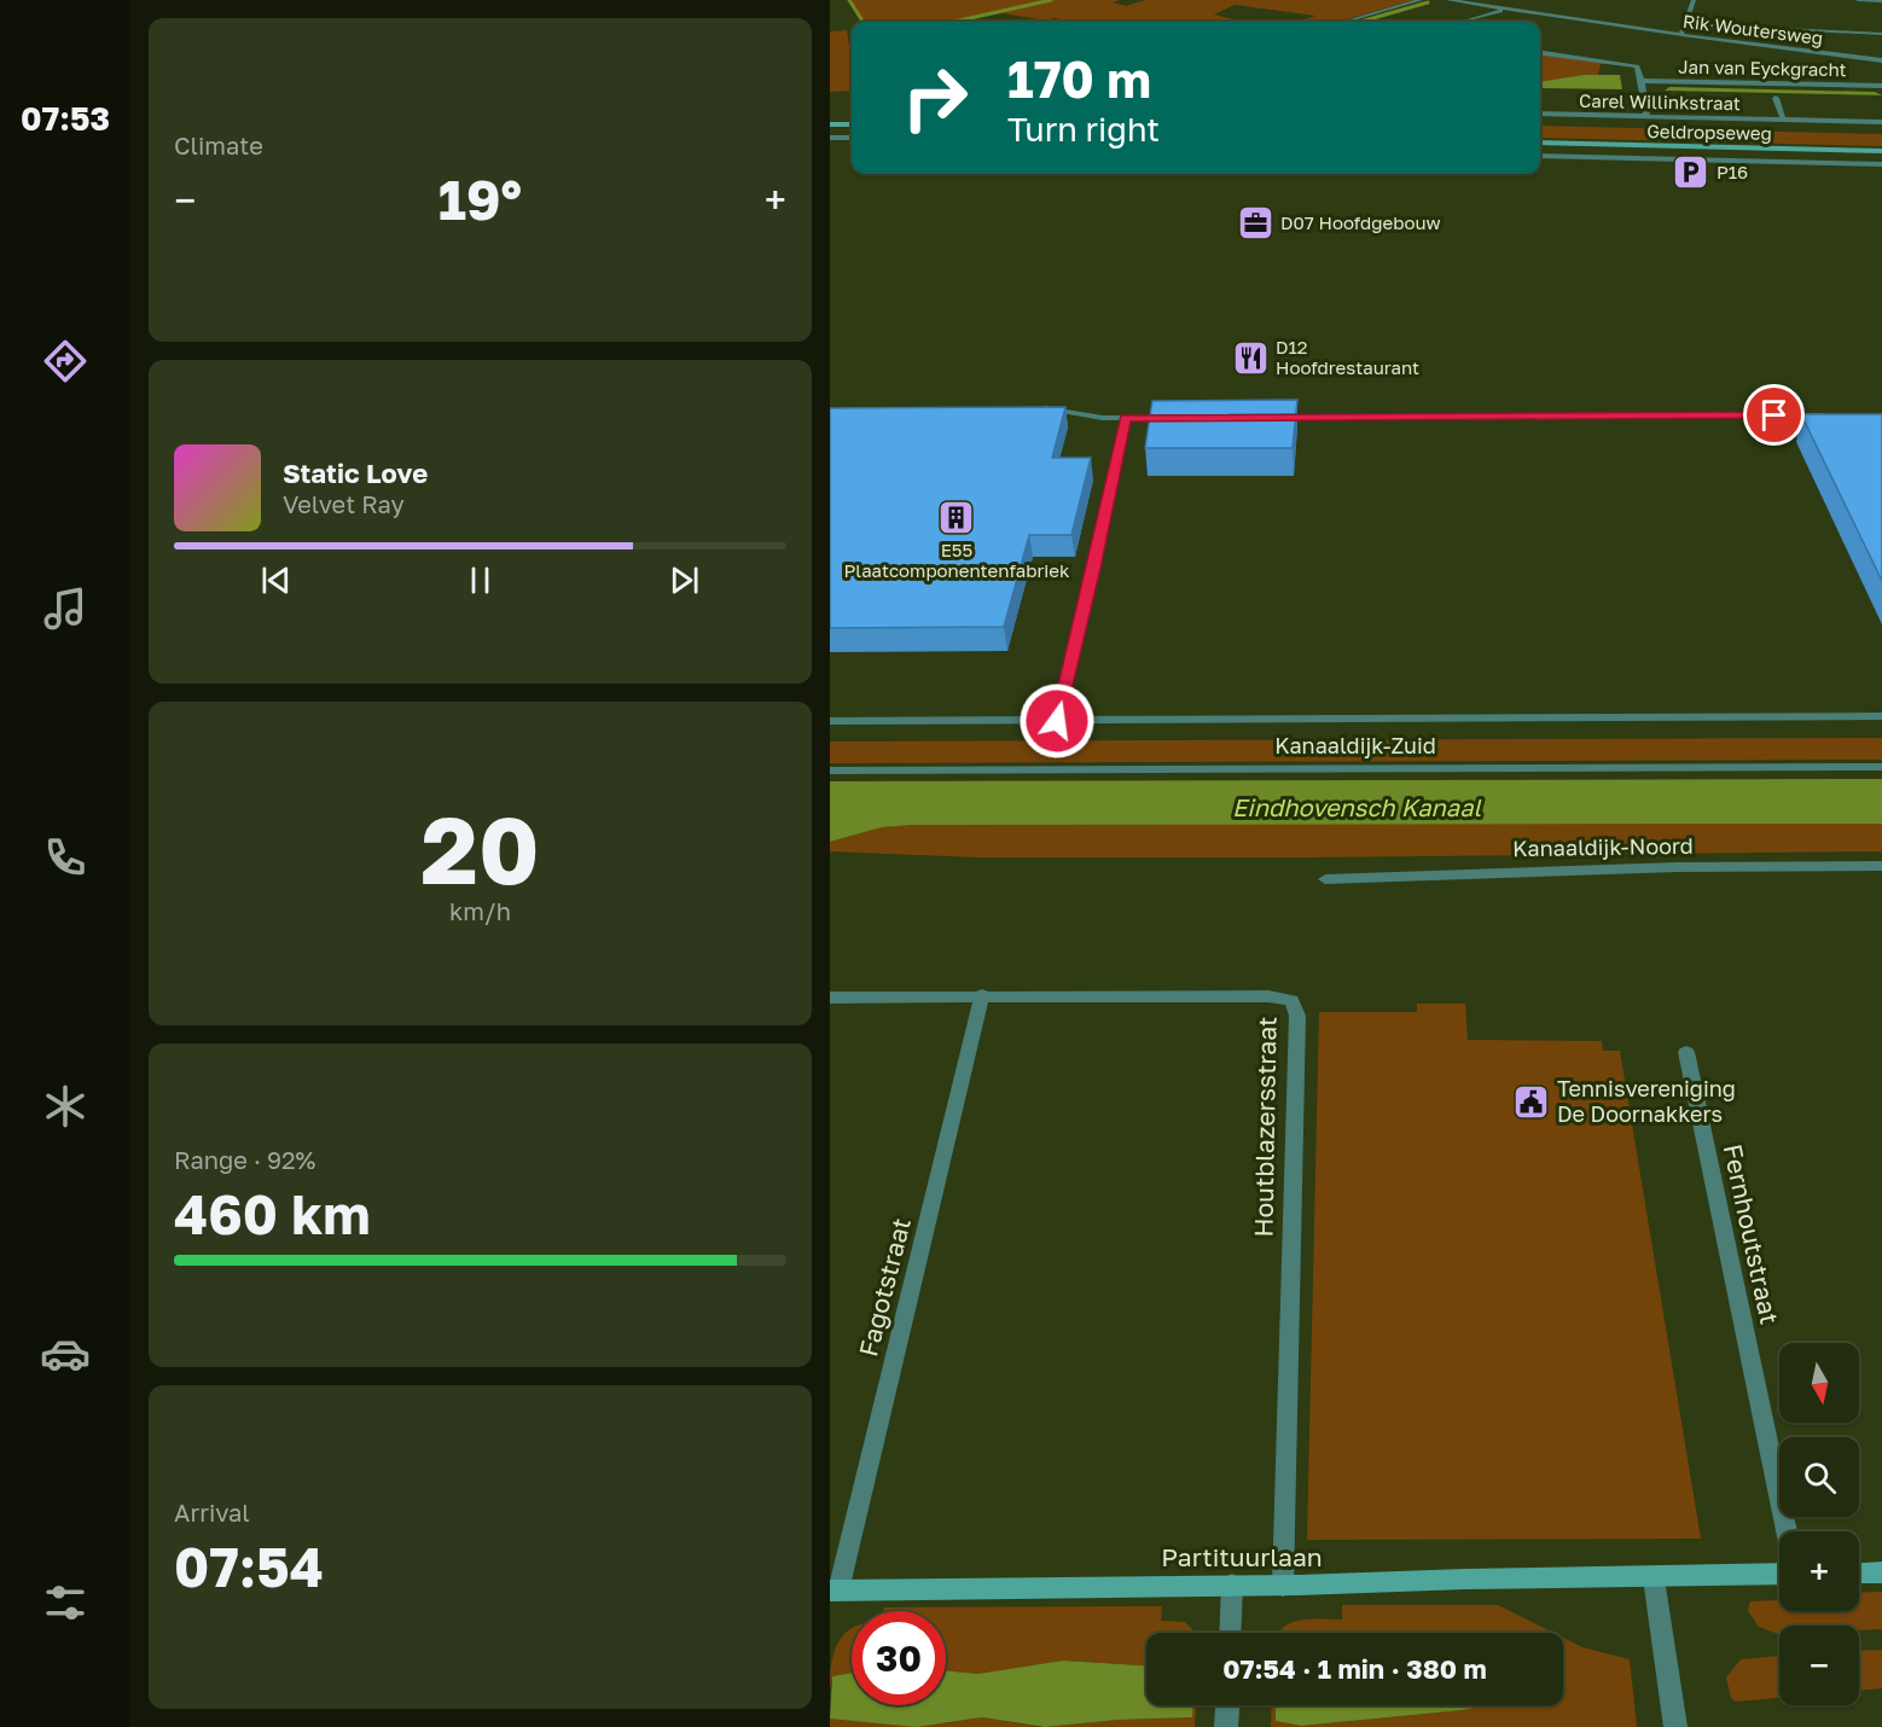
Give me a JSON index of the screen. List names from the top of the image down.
{
  "streets": {
    "main road": ["Geldropseweg", "Partituurlaan"],
    "street": [
      "Rik Woutersweg",
      "Jan van Eyckgracht",
      "Carel Willinkstraat",
      "Kanaaldijk-Zuid",
      "Kanaaldijk-Noord",
      "Houtblazersstraat",
      "Fernhoutstraat",
      "Fagotstraat"
    ]
  },
  "crossings": [
    ["Houtblazersstraat", "Fagotstraat"],
    ["Houtblazersstraat", "Partituurlaan"],
    ["Fagotstraat", "Partituurlaan"]
  ],
  "water": ["Eindhovensch Kanaal"],
  "places": {
    "parking": ["P16"],
    "office": ["D07 Hoofdgebouw"],
    "restaurant": ["D12 Hoofdrestaurant"],
    "building": ["E55 Plaatcomponentenfabriek"],
    "public building": ["Tennisvereniging De Doornakkers"]
  },
  "north": "bottom",
  "page": {
    "tabs": "07:53",
    "tile": [
      "Climate",
      ["20", "km/h"],
      ["Range · 92%", "460 km"],
      ["Arrival", "07:54"]
    ],
    "turn": ["170 m", "Turn right"],
    "heat": ["−", "19°", "+"],
    "song": ["Static Love", "Velvet Ray"],
    "map_buttons": ["+", "−"],
    "limit": "30",
    "trip": "07:54 · 1 min · 380 m"
  }
}
